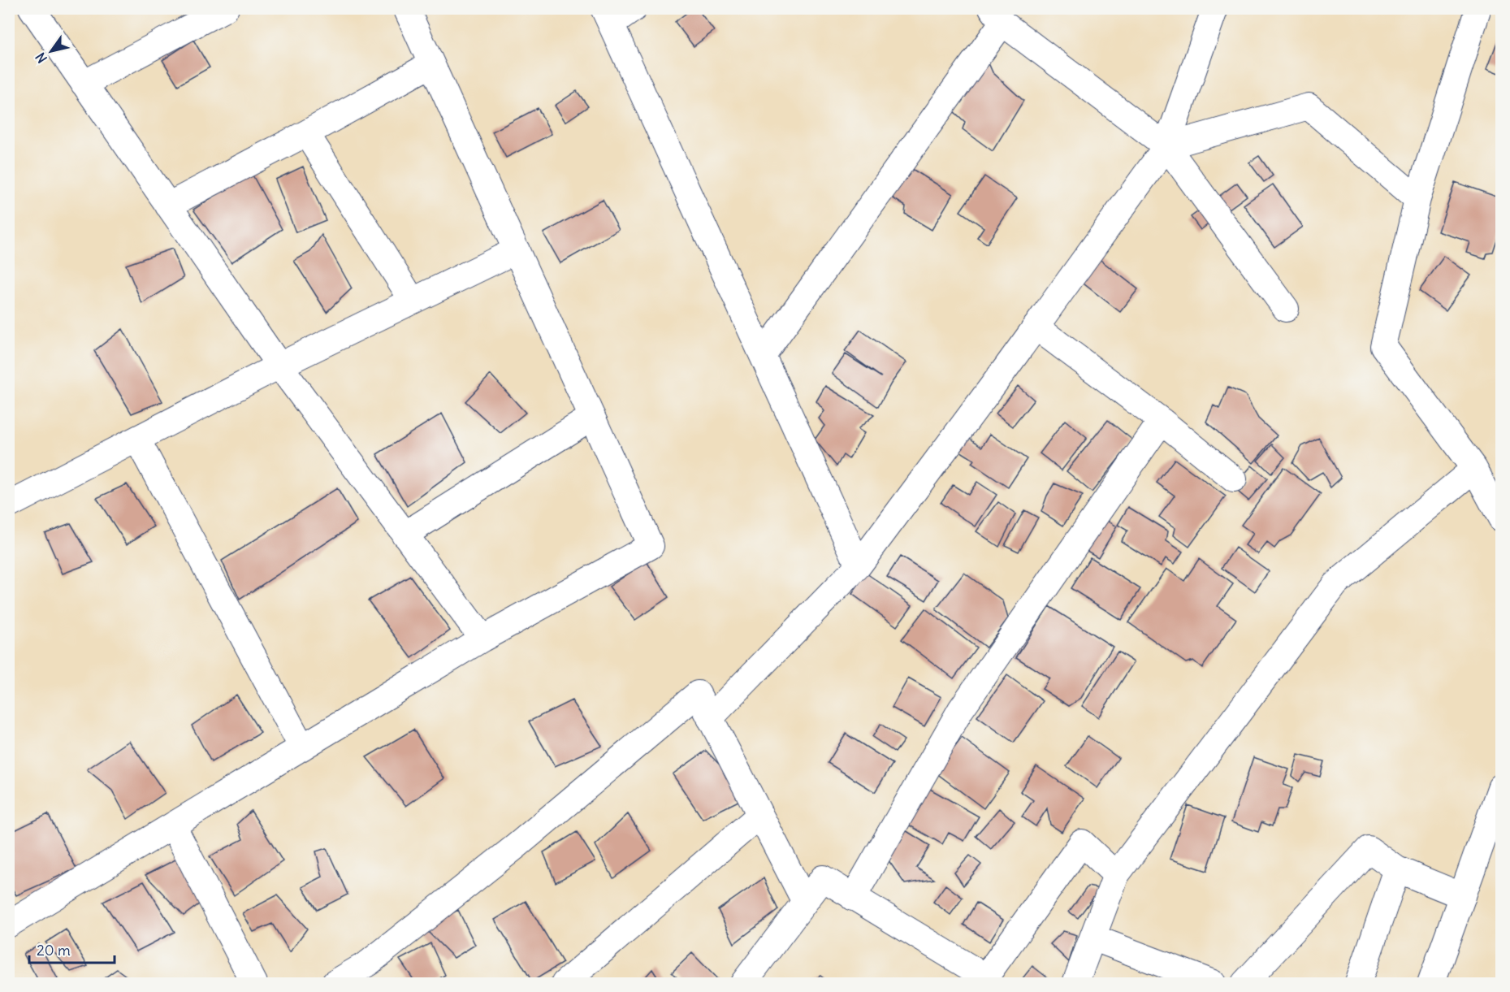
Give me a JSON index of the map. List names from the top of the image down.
{
  "scale_bar": "20 m",
  "north": "bottom left"
}
